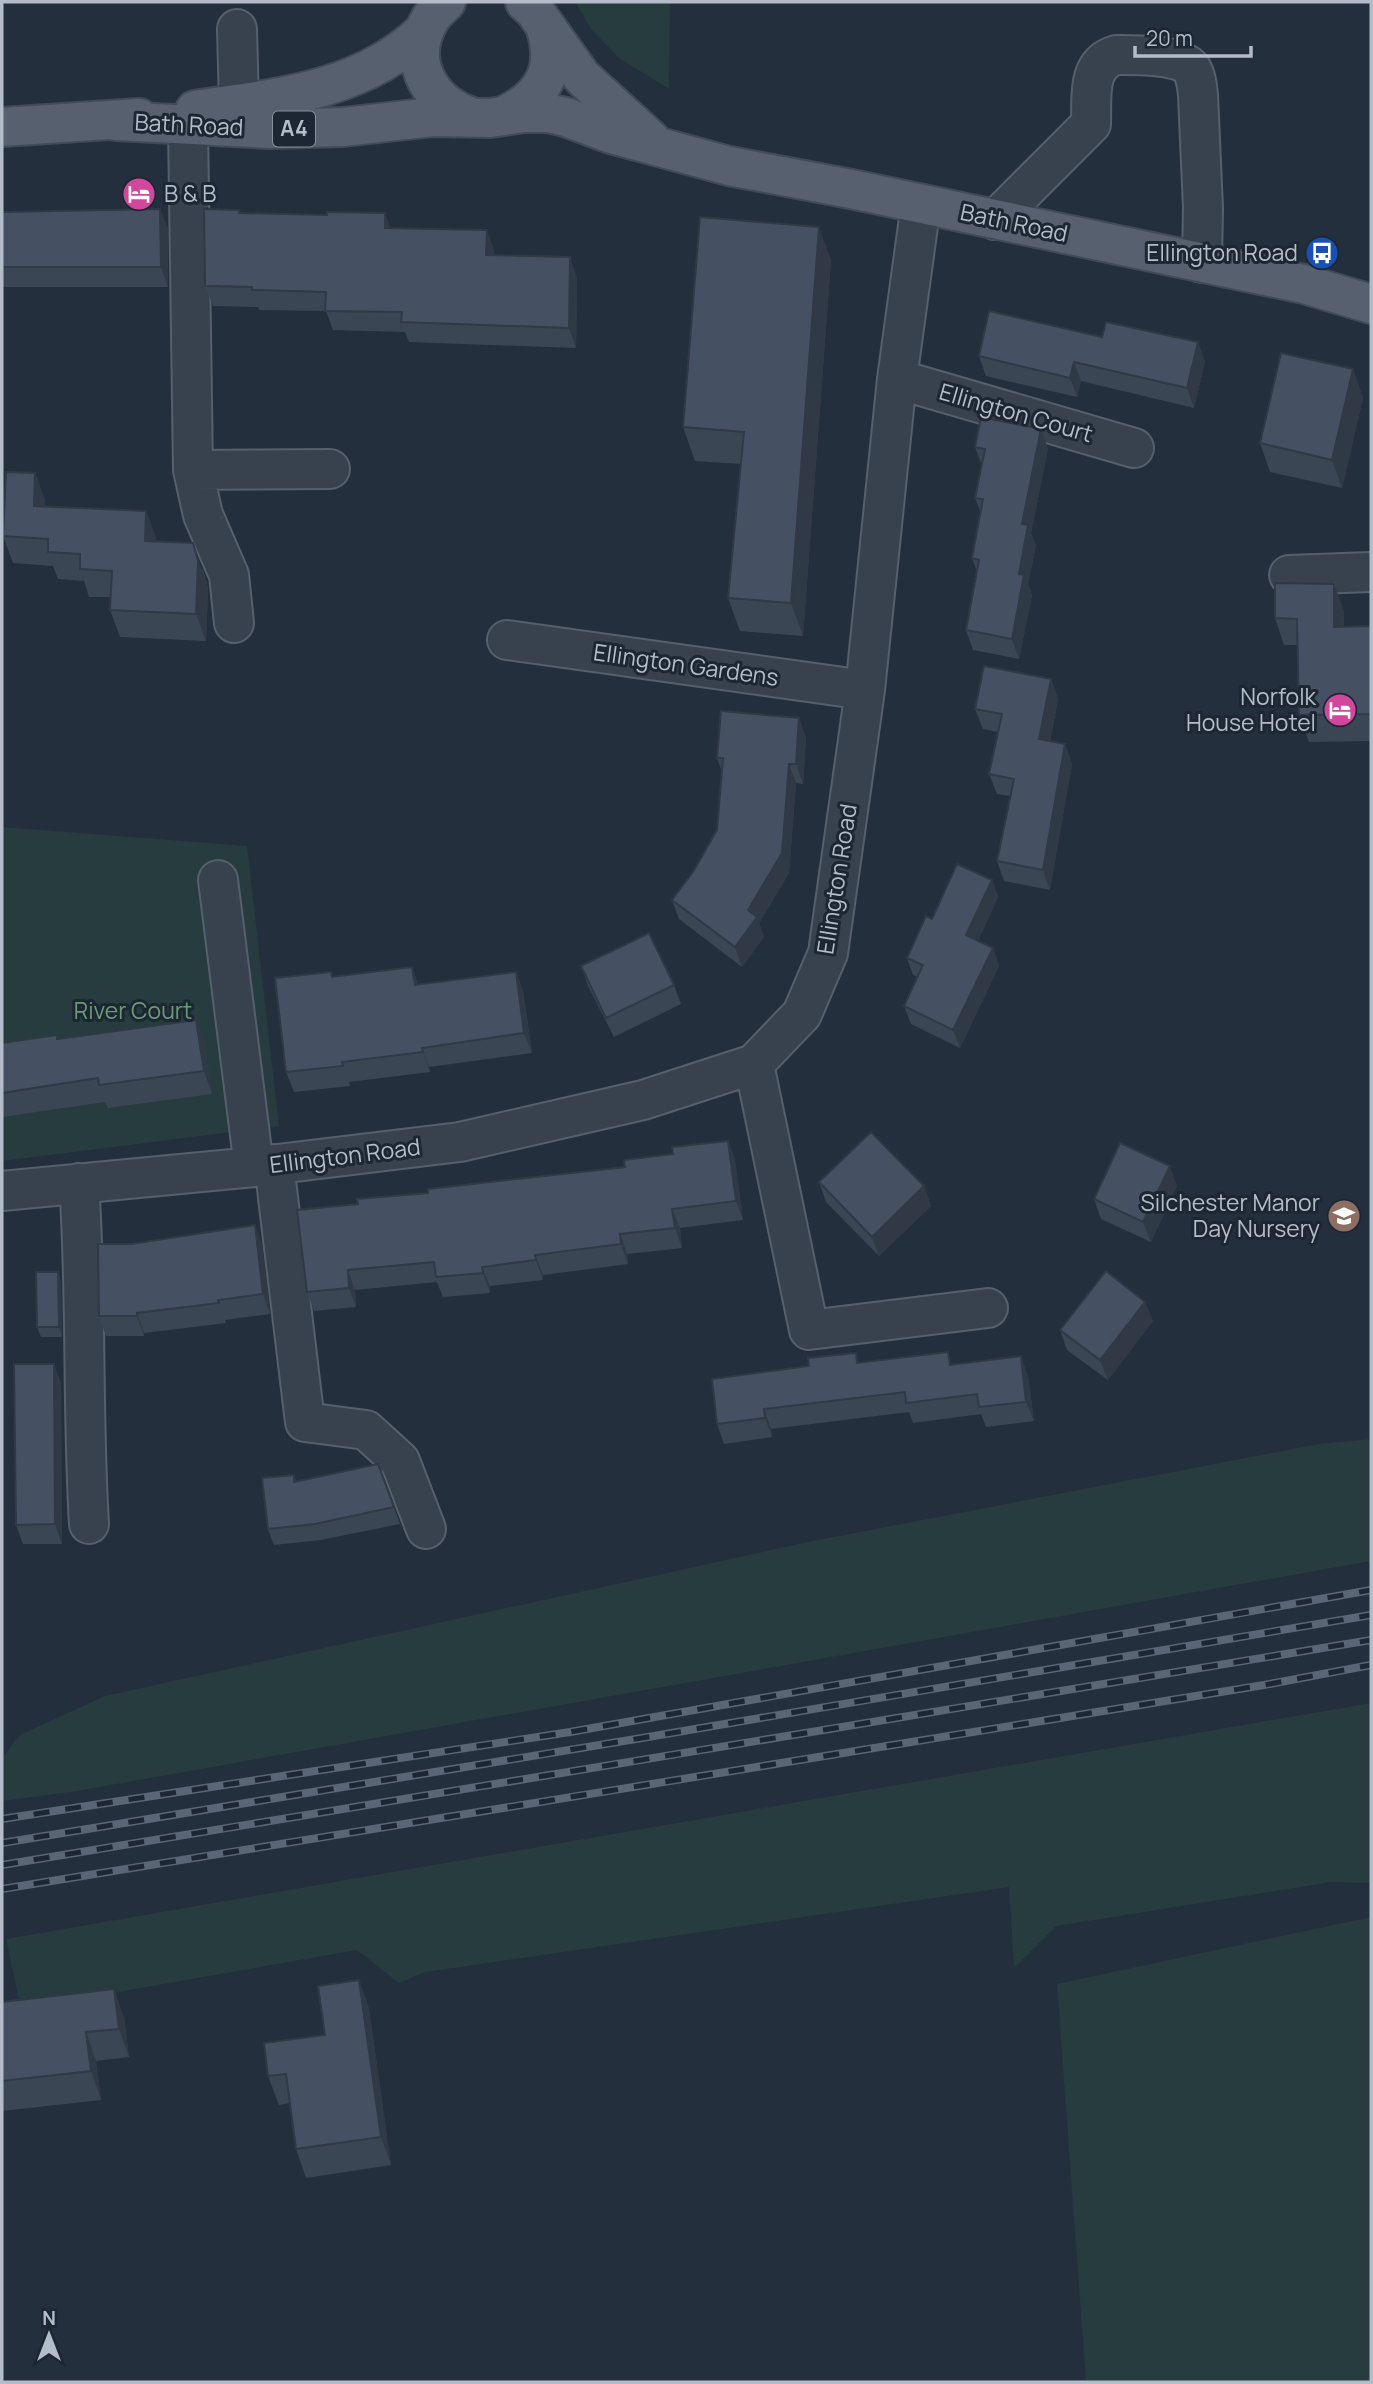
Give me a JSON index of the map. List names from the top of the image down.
{
  "streets": {
    "main road": ["Bath Road", "A4"],
    "street": ["Ellington Court", "Ellington Gardens", "Ellington Road"]
  },
  "crossings": [
    ["Bath Road", "Ellington Road"],
    ["Ellington Court", "Ellington Road"],
    ["Ellington Gardens", "Ellington Road"]
  ],
  "parks": ["River Court"],
  "places": {
    "hotel": ["B & B", "Norfolk House Hotel"],
    "bus stop": ["Ellington Road"],
    "school or university": ["Silchester Manor Day Nursery"]
  },
  "scale_bar": "20 m",
  "north": "top"
}
